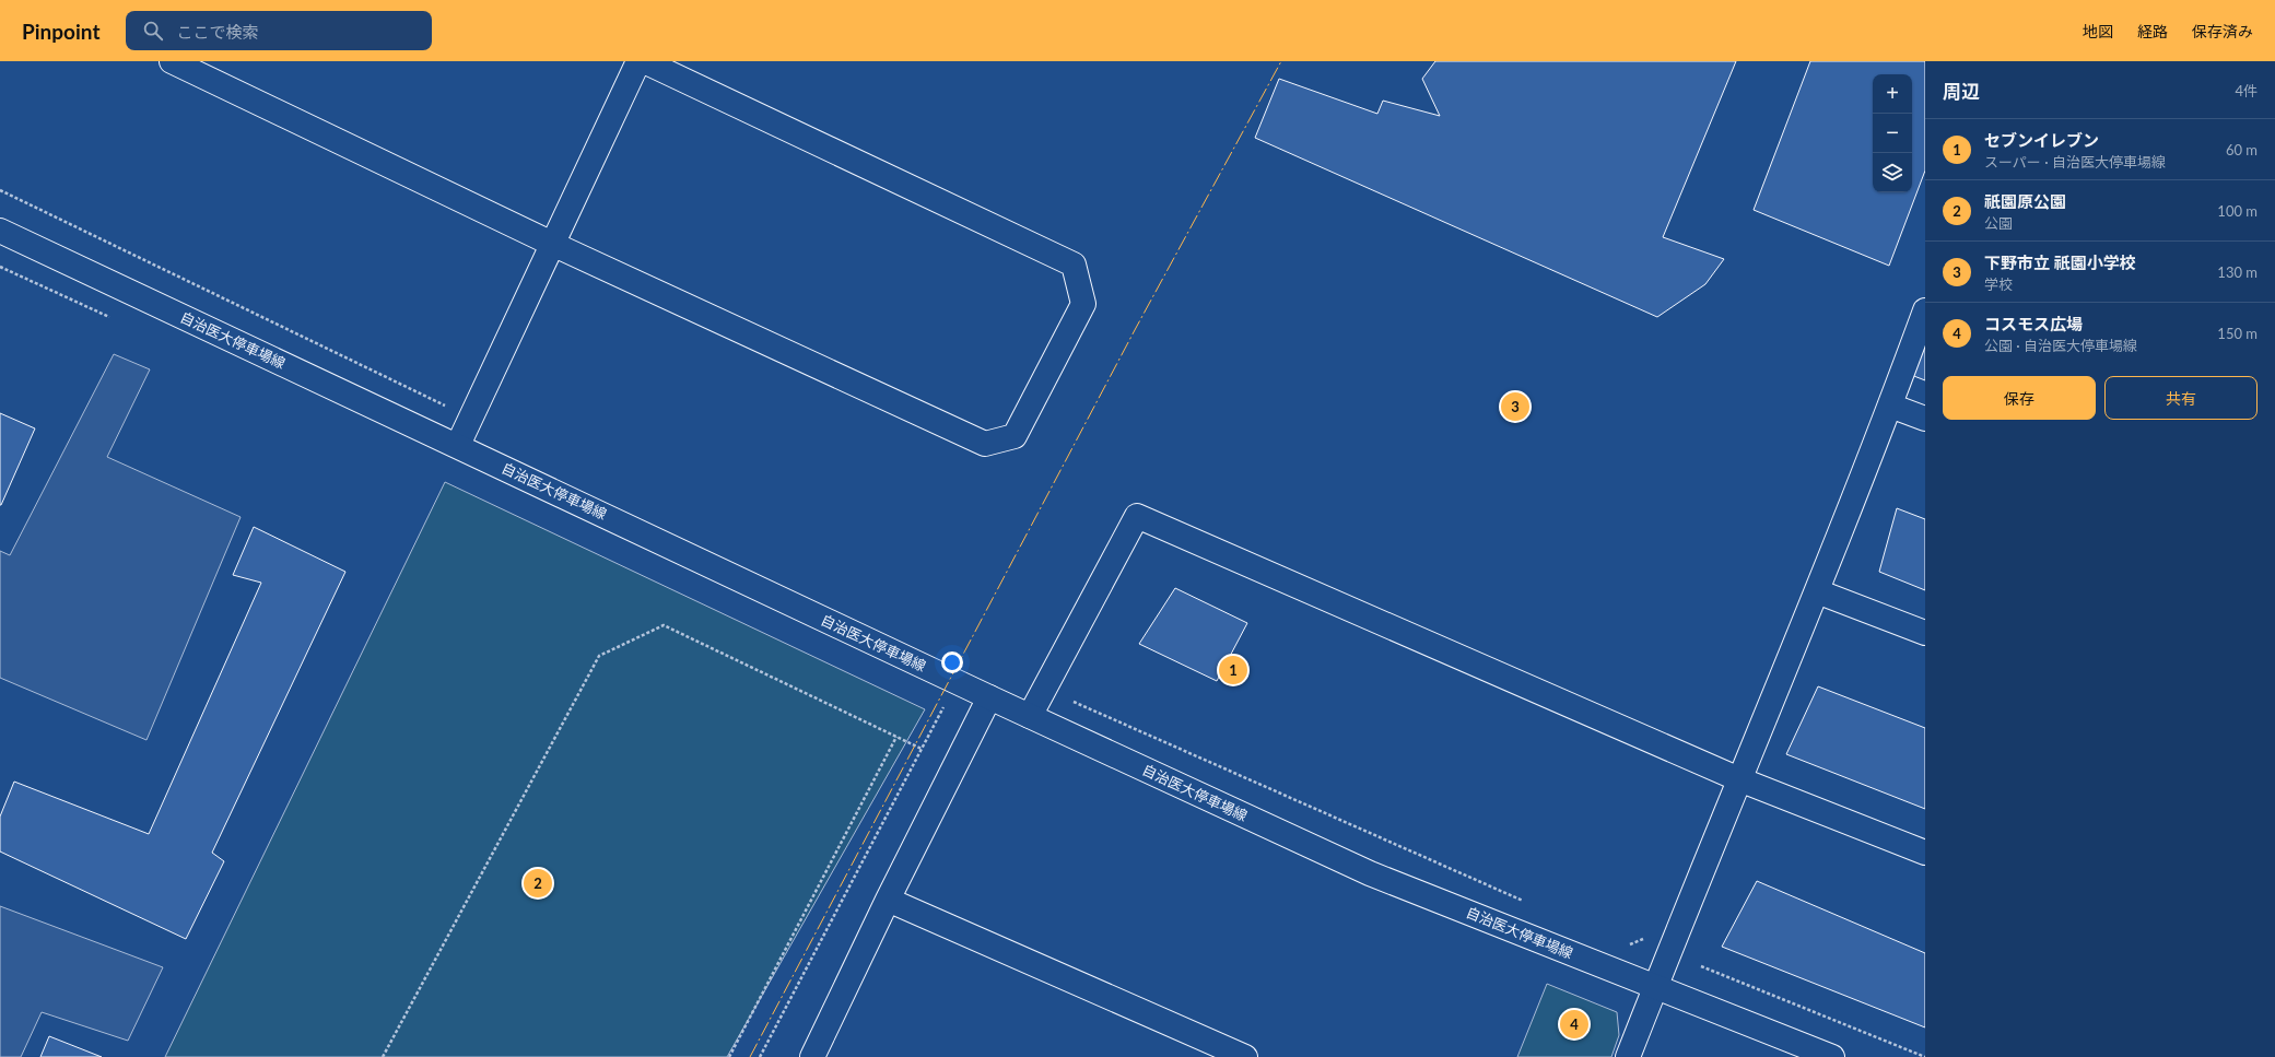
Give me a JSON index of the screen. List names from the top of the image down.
{
  "streets": {
    "street": ["自治医大停車場線"]
  },
  "page": {
    "header": "Pinpoint",
    "search": "ここで検索",
    "nav": ["地図", "経路", "保存済み"],
    "heading": ["周辺", "4件"],
    "map_buttons": ["+", "−"],
    "list": [
      {
        "mark": "1",
        "name": "セブンイレブン",
        "note": "スーパー · 自治医大停車場線",
        "value": "60 m"
      },
      {
        "mark": "2",
        "name": "祇園原公園",
        "note": "公園",
        "value": "100 m"
      },
      {
        "mark": "3",
        "name": "下野市立 祇園小学校",
        "note": "学校",
        "value": "130 m"
      },
      {
        "mark": "4",
        "name": "コスモス広場",
        "note": "公園 · 自治医大停車場線",
        "value": "150 m"
      }
    ],
    "buttons": ["保存", "共有"],
    "pins": [
      "3",
      "1",
      "2",
      "4"
    ]
  }
}
